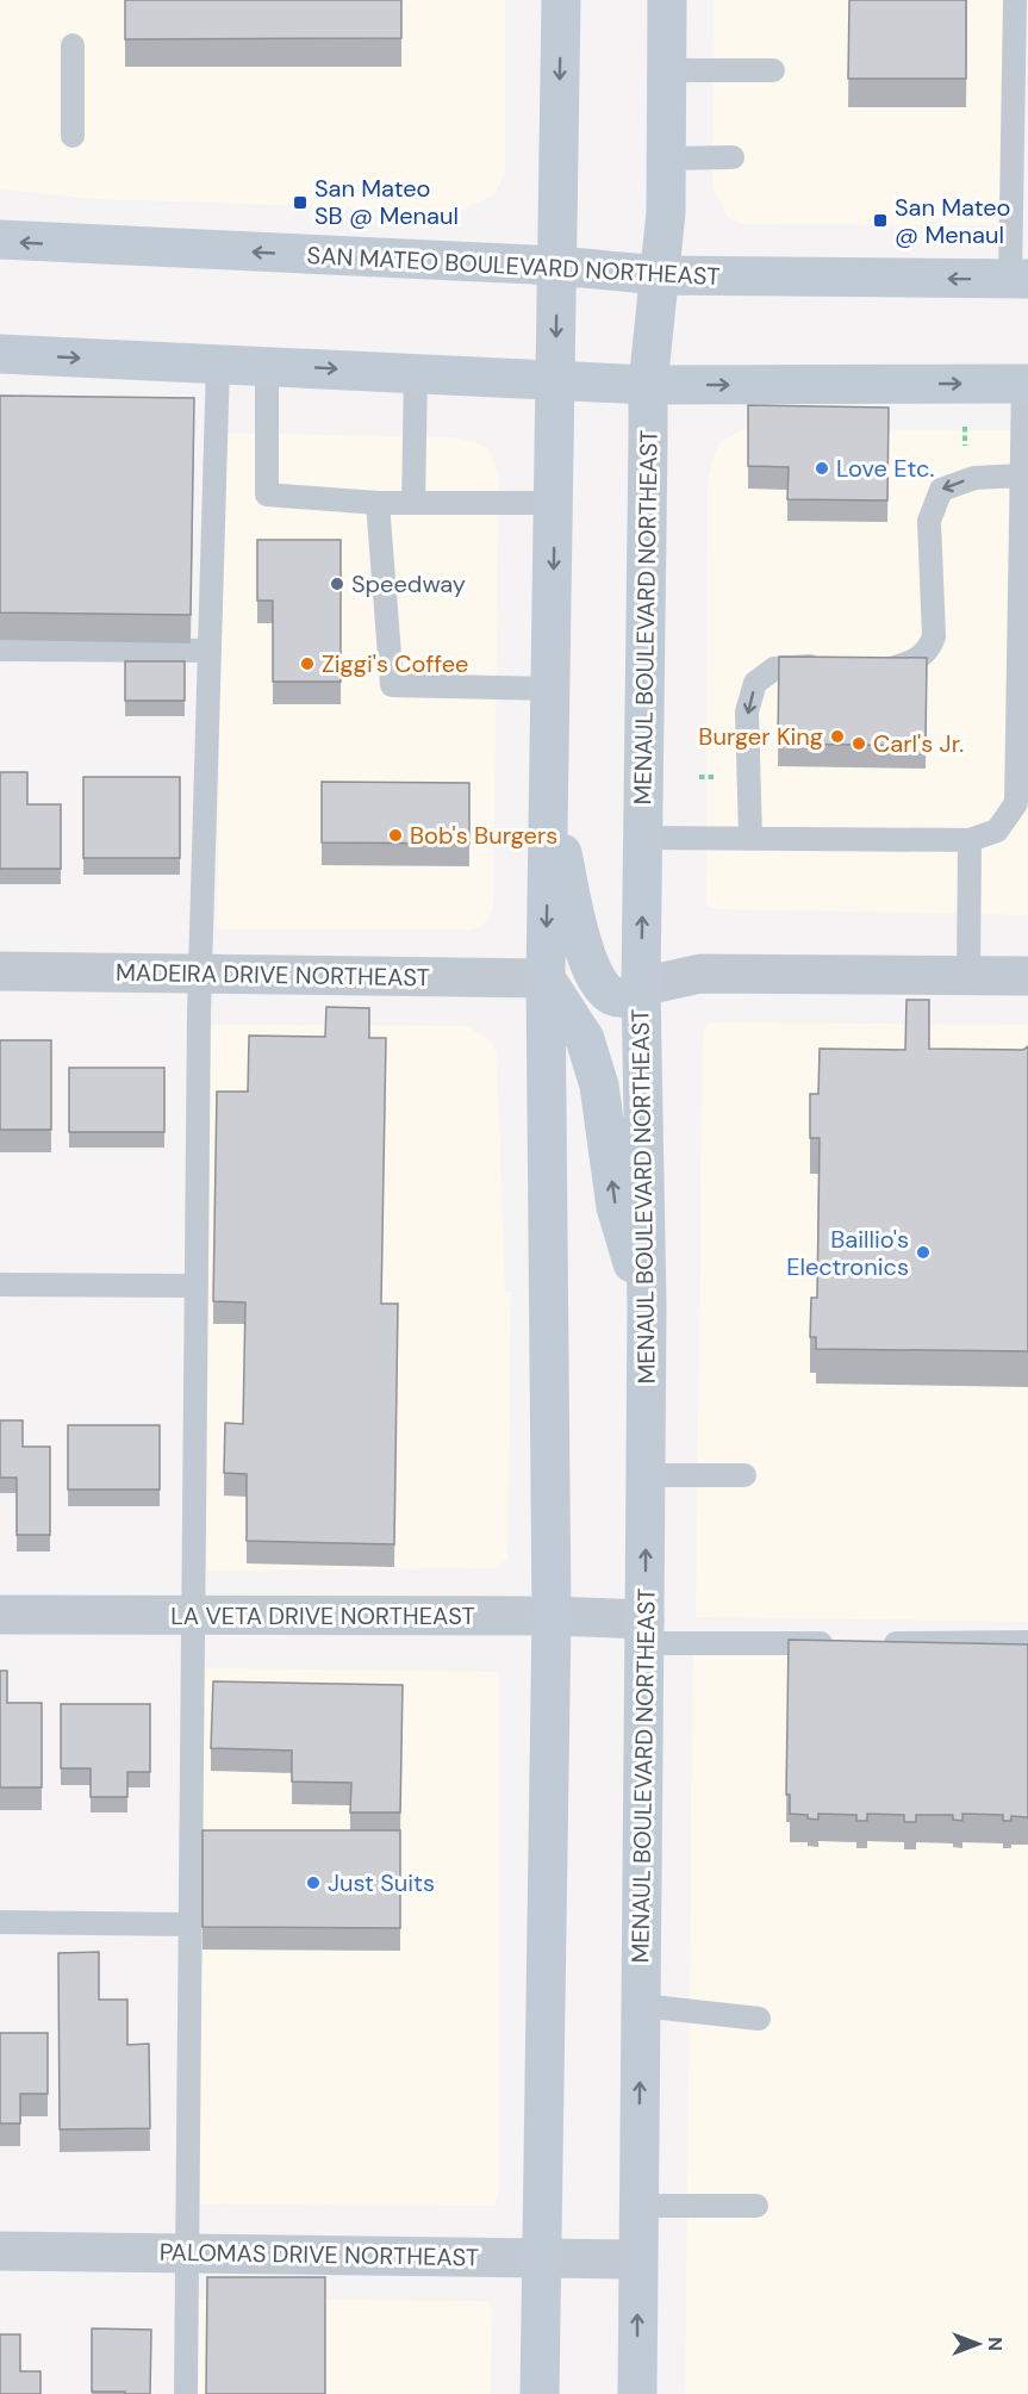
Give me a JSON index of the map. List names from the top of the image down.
{
  "streets": {
    "main road": ["SAN MATEO BOULEVARD NORTHEAST", "MENAUL BOULEVARD NORTHEAST"],
    "street": ["MADEIRA DRIVE NORTHEAST", "LA VETA DRIVE NORTHEAST", "PALOMAS DRIVE NORTHEAST"]
  },
  "crossings": [
    ["SAN MATEO BOULEVARD NORTHEAST", "MENAUL BOULEVARD NORTHEAST"],
    ["MENAUL BOULEVARD NORTHEAST", "LA VETA DRIVE NORTHEAST"],
    ["MENAUL BOULEVARD NORTHEAST", "PALOMAS DRIVE NORTHEAST"]
  ],
  "places": {
    "transit": ["San Mateo SB @ Menaul", "San Mateo @ Menaul"],
    "other": [
      "Love Etc.",
      "Speedway",
      "Ziggi's Coffee",
      "Burger King",
      "Carl's Jr.",
      "Bob's Burgers",
      "Baillio's Electronics",
      "Just Suits"
    ]
  },
  "north": "right"
}
